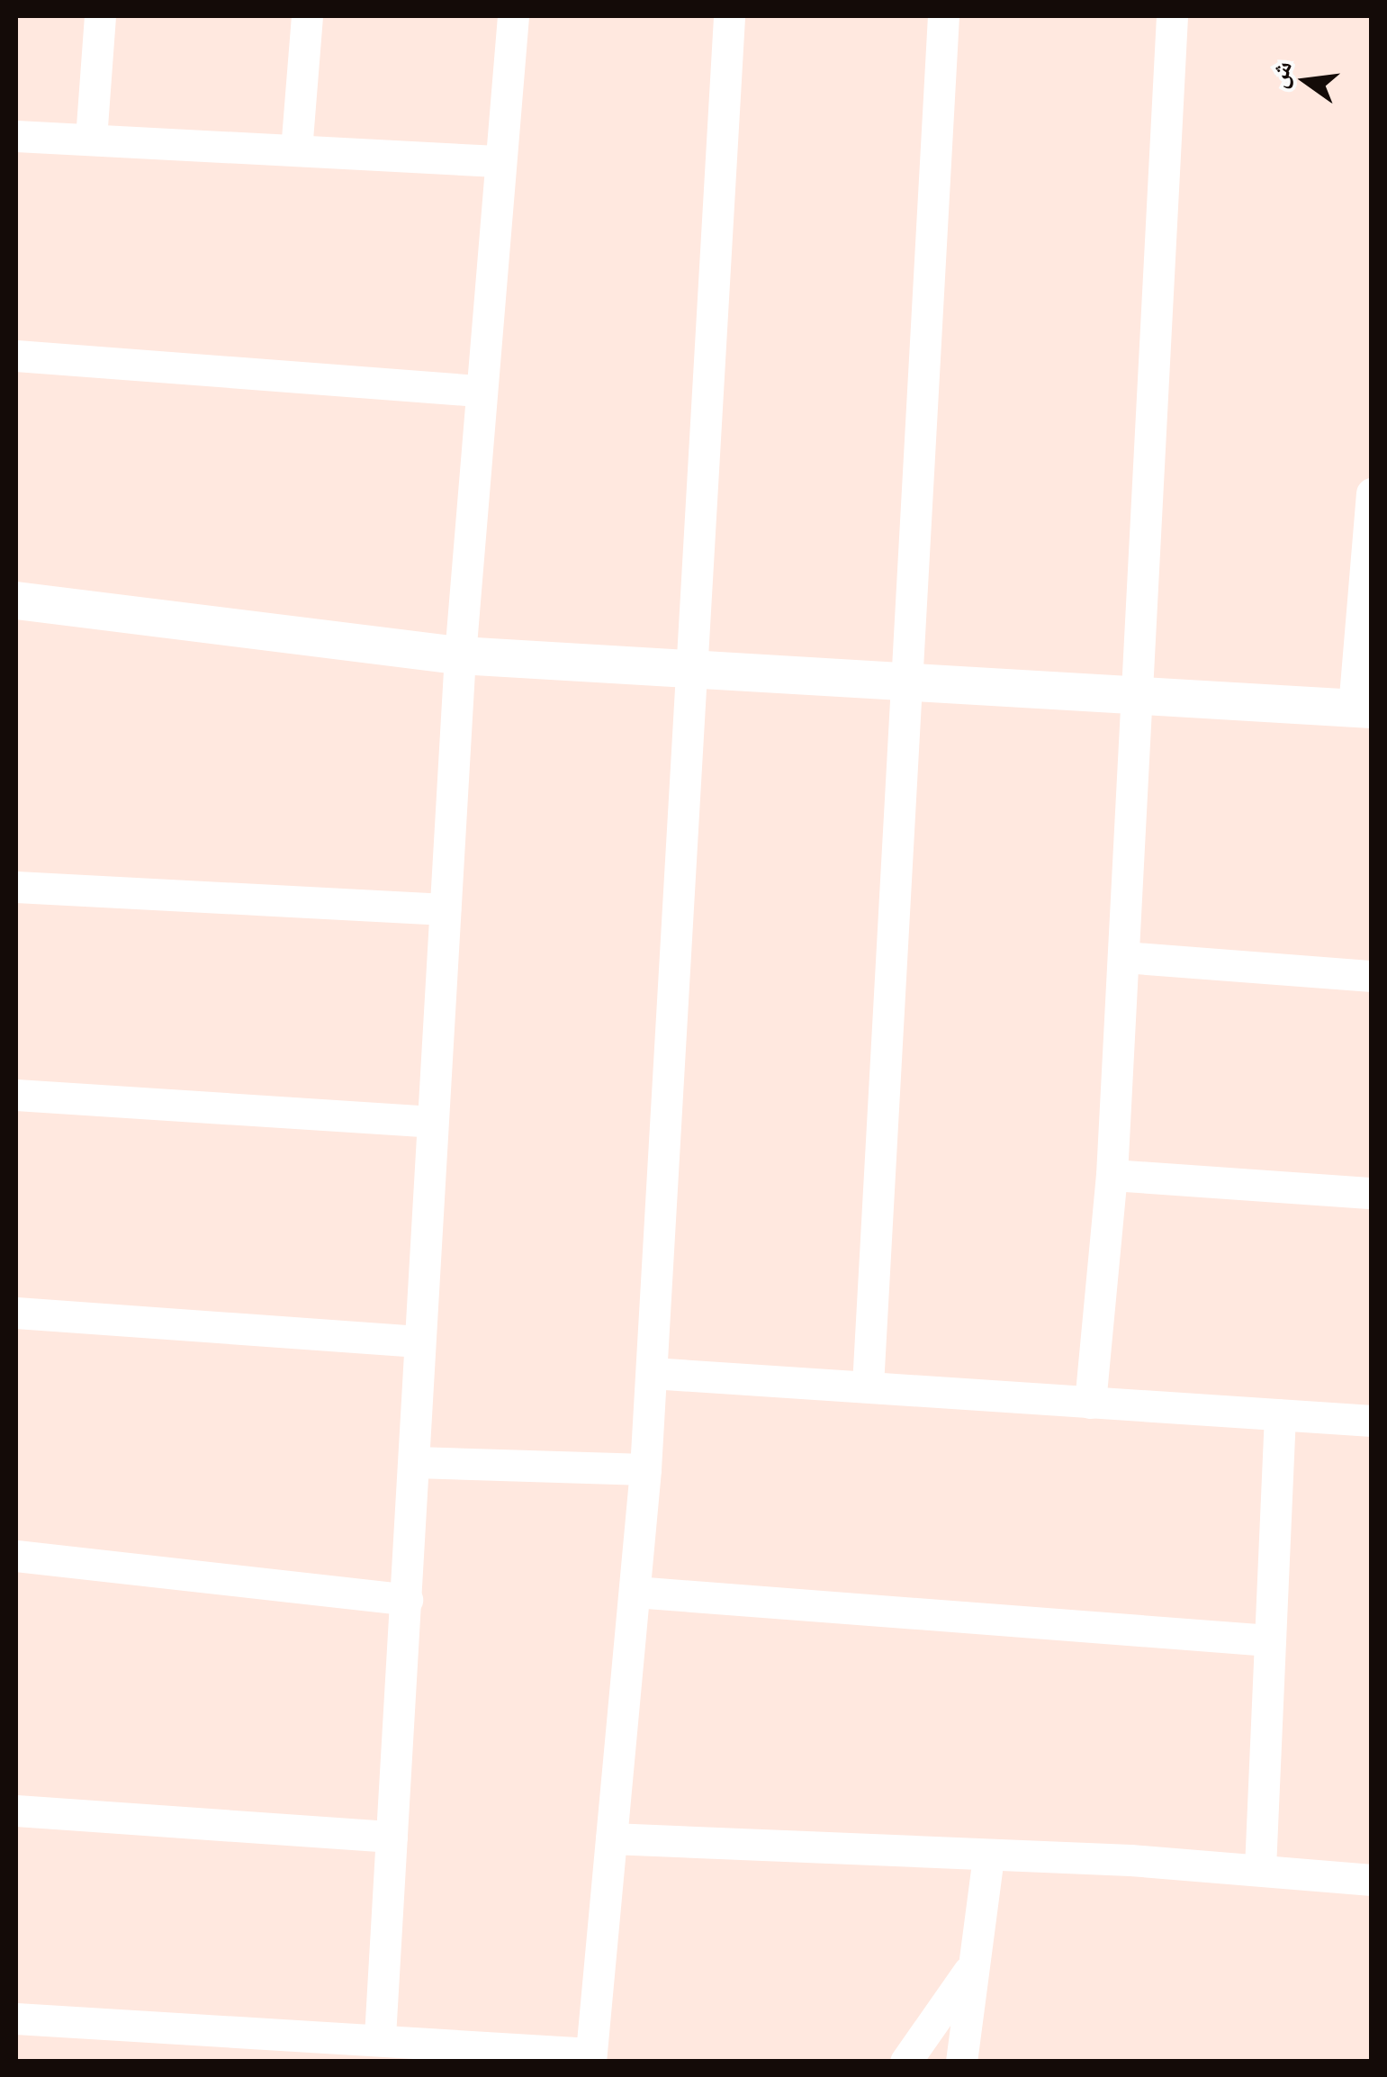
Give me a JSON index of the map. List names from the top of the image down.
{
  "north": "left"
}
